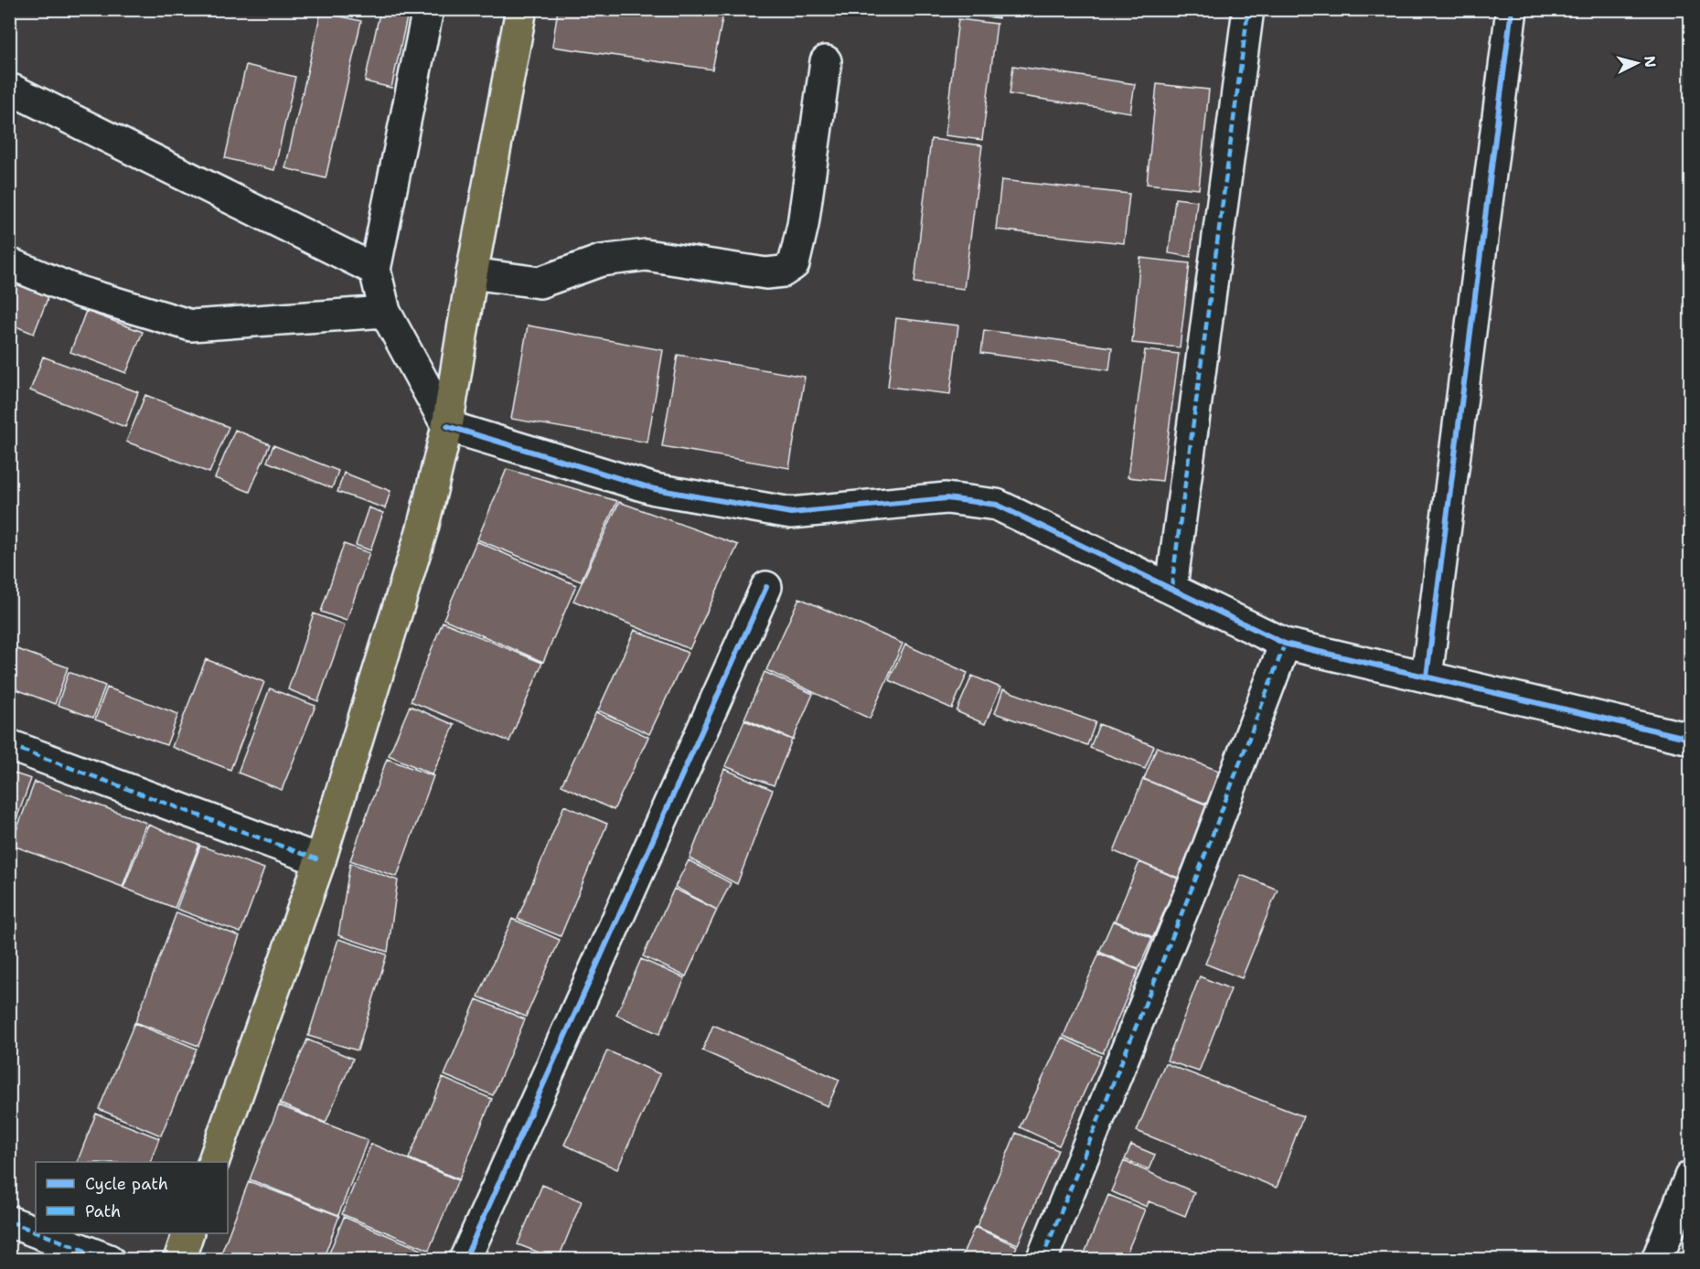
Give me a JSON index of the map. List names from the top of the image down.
{
  "legend": ["Cycle path", "Path"],
  "north": "right"
}
